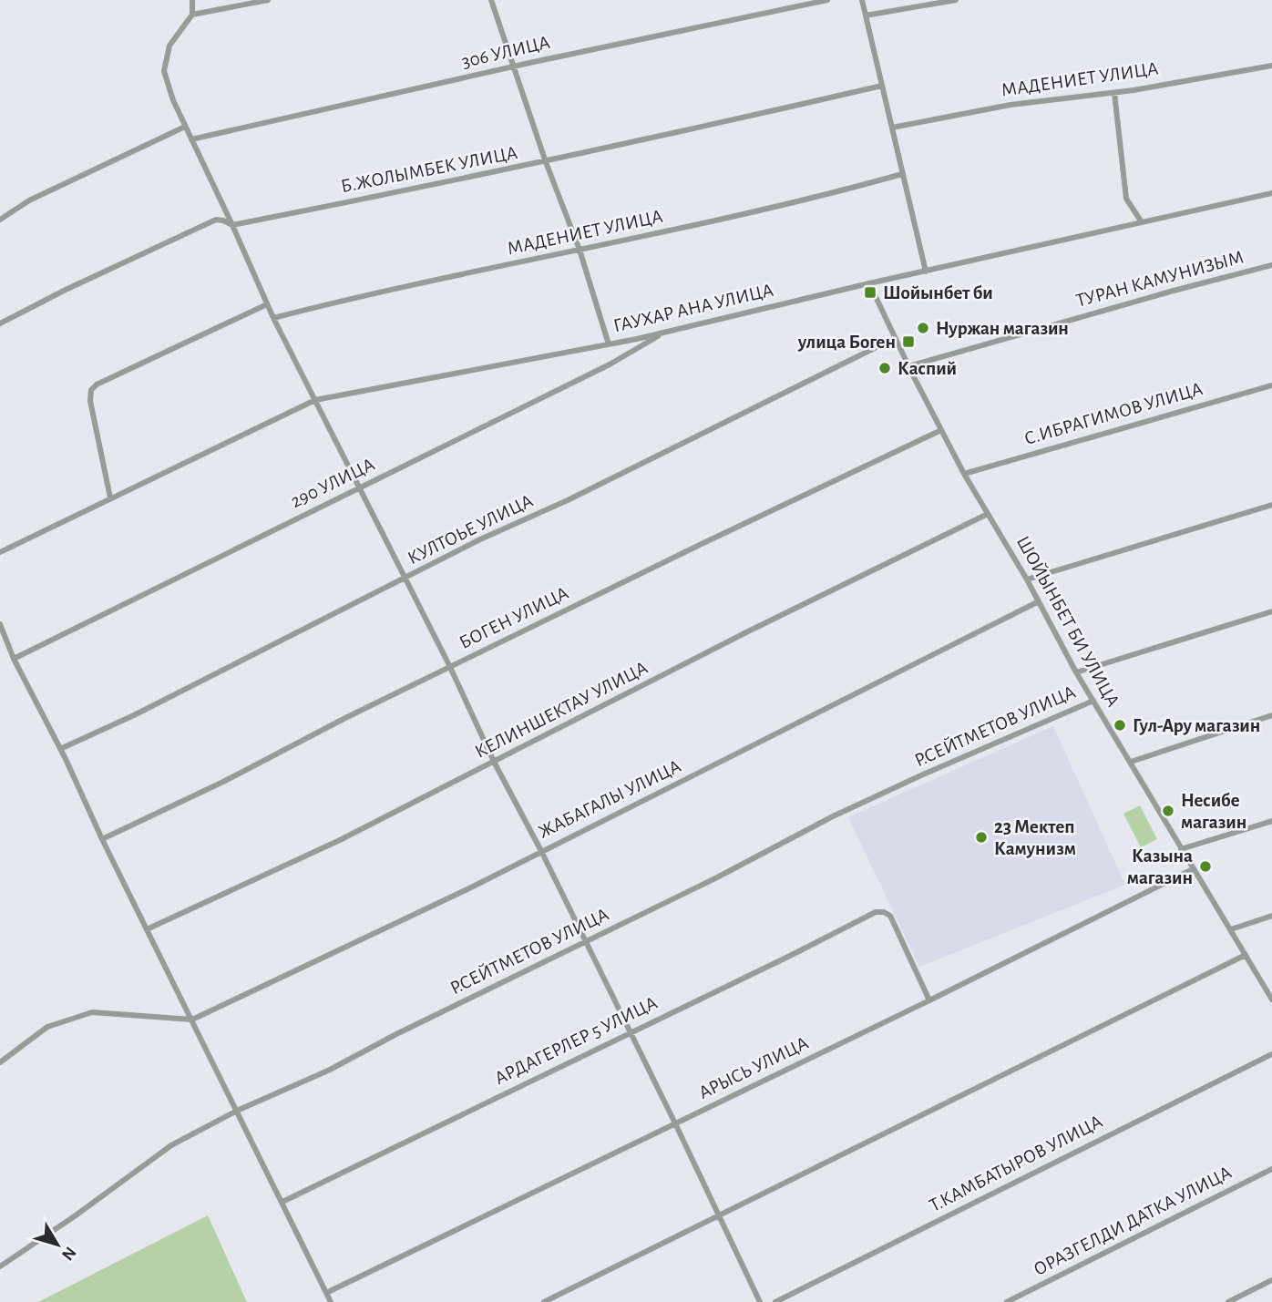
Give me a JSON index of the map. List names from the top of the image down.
{
  "streets": {
    "street": [
      "306 УЛИЦА",
      "МАДЕНИЕТ УЛИЦА",
      "Б.ЖОЛЫМБЕК УЛИЦА",
      "ТУРАН КАМУНИЗЫМ",
      "ГАУХАР АНА УЛИЦА",
      "С.ИБРАГИМОВ УЛИЦА",
      "290 УЛИЦА",
      "КУЛТОЬЕ УЛИЦА",
      "БОГЕН УЛИЦА",
      "ШОЙЫНБЕТ БИ УЛИЦА",
      "КЕЛИНШЕКТАУ УЛИЦА",
      "Р.СЕЙТМЕТОВ УЛИЦА",
      "ЖАБАГАЛЫ УЛИЦА",
      "АРДАГЕРЛЕР 5 УЛИЦА",
      "АРЫСЬ УЛИЦА",
      "Т.КАМБАТЫРОВ УЛИЦА",
      "ОРАЗГЕЛДИ ДАТКА УЛИЦА"
    ]
  },
  "crossings": [
    ["ТУРАН КАМУНИЗЫМ", "ШОЙЫНБЕТ БИ УЛИЦА"],
    ["ГАУХАР АНА УЛИЦА", "290 УЛИЦА"],
    ["ГАУХАР АНА УЛИЦА", "ШОЙЫНБЕТ БИ УЛИЦА"],
    ["С.ИБРАГИМОВ УЛИЦА", "ШОЙЫНБЕТ БИ УЛИЦА"],
    ["КУЛТОЬЕ УЛИЦА", "ШОЙЫНБЕТ БИ УЛИЦА"],
    ["БОГЕН УЛИЦА", "ШОЙЫНБЕТ БИ УЛИЦА"],
    ["ШОЙЫНБЕТ БИ УЛИЦА", "КЕЛИНШЕКТАУ УЛИЦА"],
    ["ШОЙЫНБЕТ БИ УЛИЦА", "Р.СЕЙТМЕТОВ УЛИЦА"],
    ["ШОЙЫНБЕТ БИ УЛИЦА", "ЖАБАГАЛЫ УЛИЦА"],
    ["ШОЙЫНБЕТ БИ УЛИЦА", "АРЫСЬ УЛИЦА"],
    ["АРДАГЕРЛЕР 5 УЛИЦА", "АРЫСЬ УЛИЦА"]
  ],
  "places": {
    "transit": ["Шойынбет би", "улица Боген"],
    "other": [
      "Нуржан магазин",
      "Каспий",
      "Гул-Ару магазин",
      "Несибе магазин",
      "23 Мектеп Камунизм",
      "Казына магазин"
    ]
  },
  "north": "bottom right"
}
